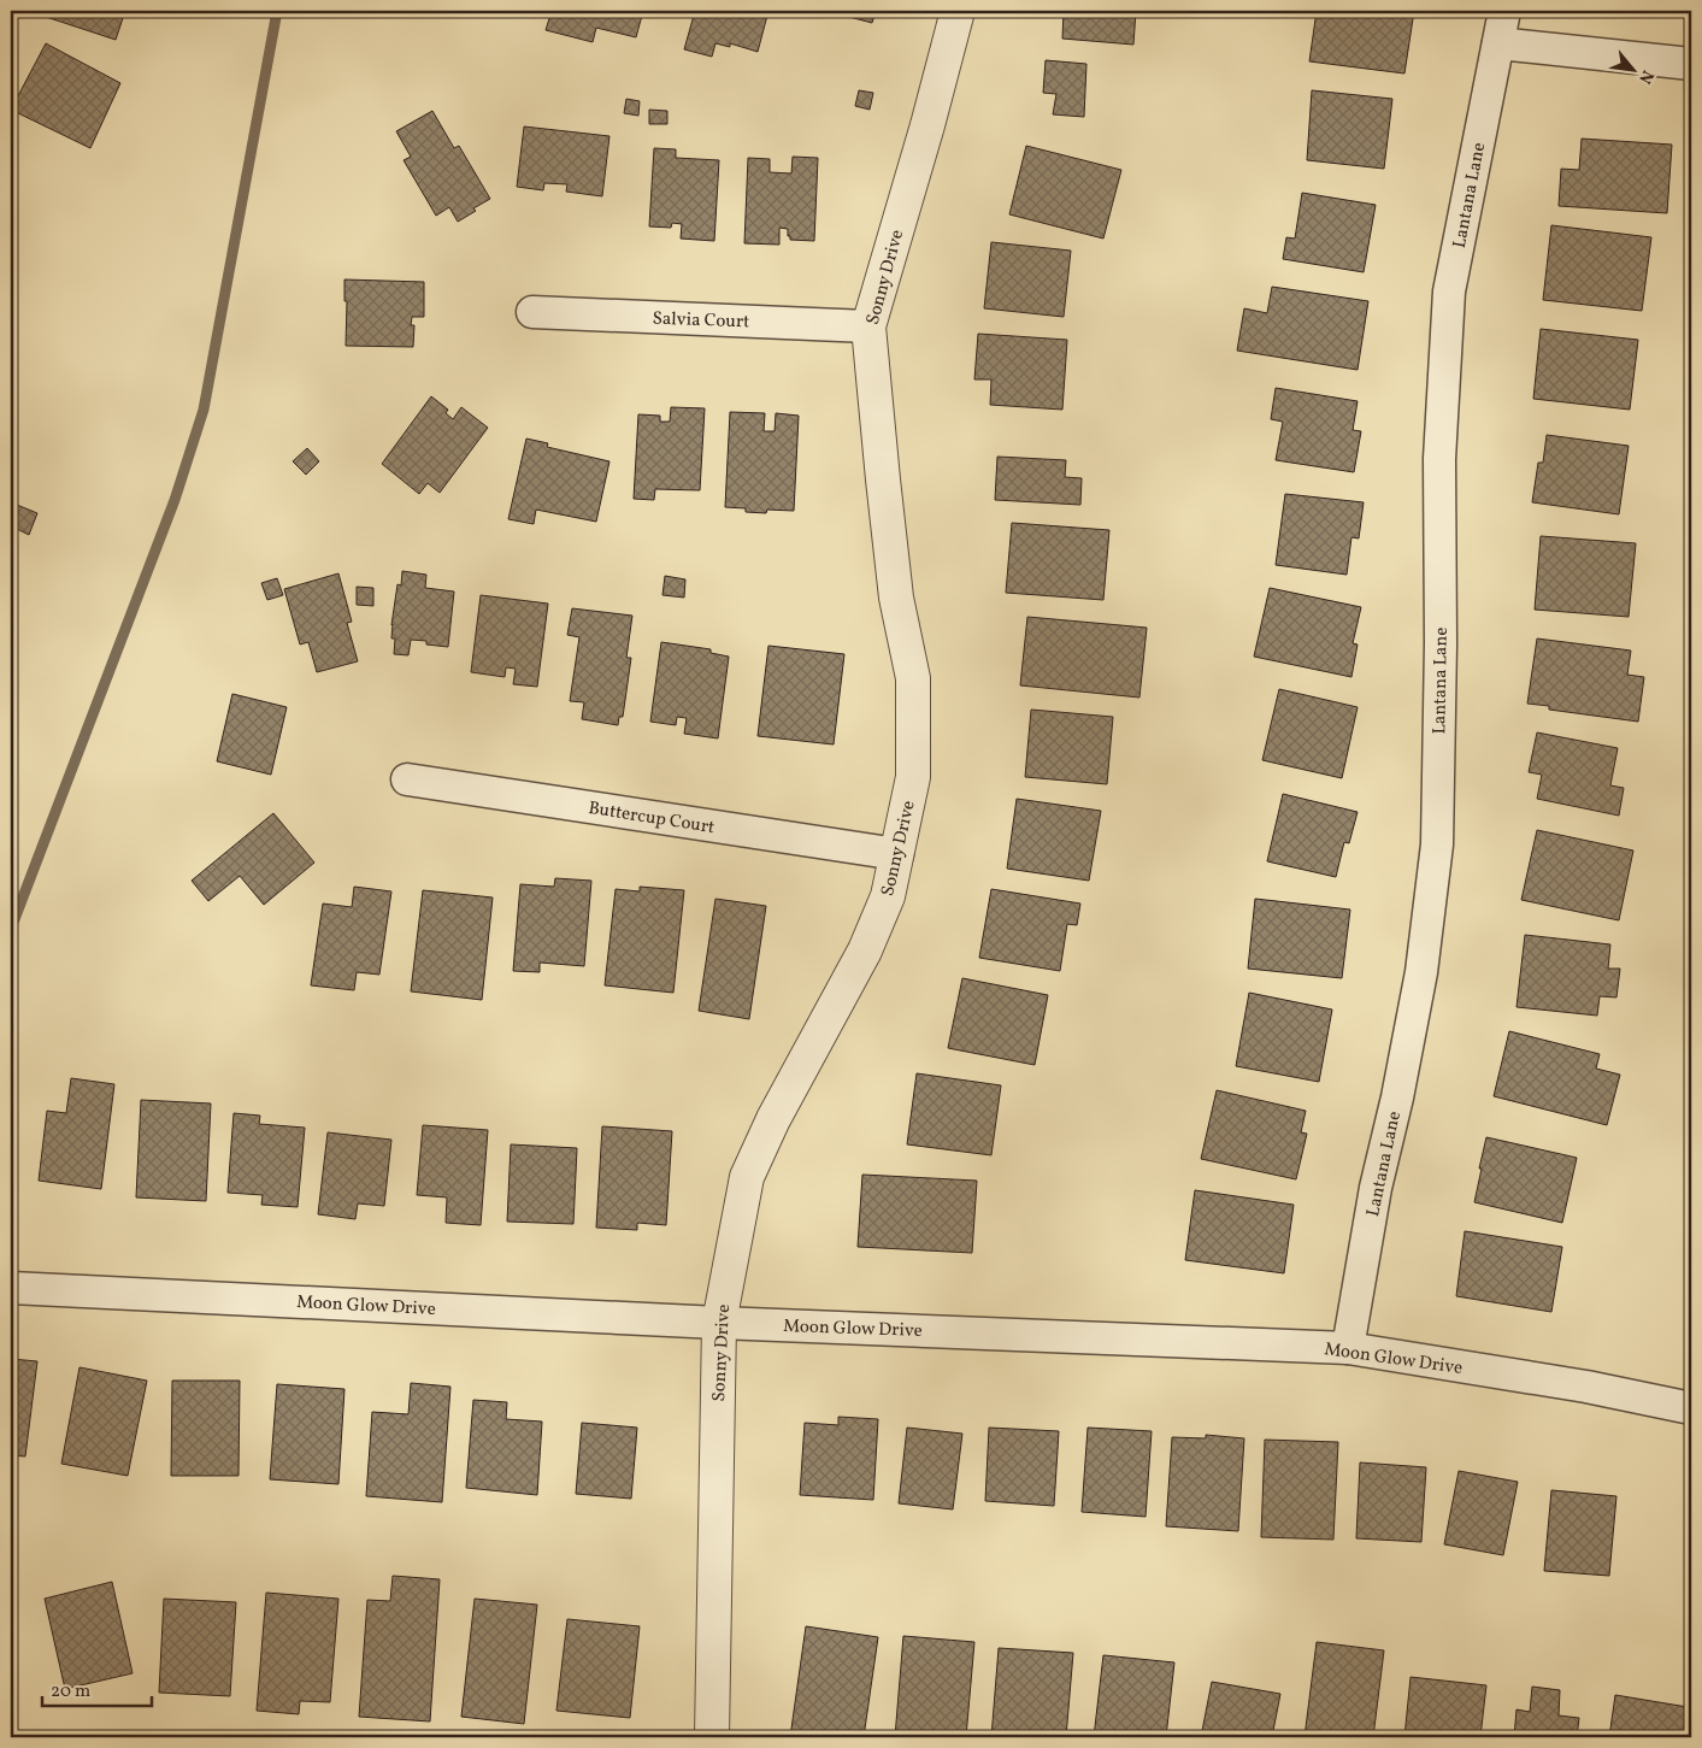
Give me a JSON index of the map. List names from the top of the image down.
{
  "streets": {
    "street": [
      "Lantana Lane",
      "Sonny Drive",
      "Salvia Court",
      "Buttercup Court",
      "Moon Glow Drive"
    ]
  },
  "crossings": [
    ["Lantana Lane", "Moon Glow Drive"],
    ["Sonny Drive", "Salvia Court"],
    ["Sonny Drive", "Buttercup Court"],
    ["Sonny Drive", "Moon Glow Drive"]
  ],
  "scale_bar": "20 m",
  "north": "bottom right"
}
